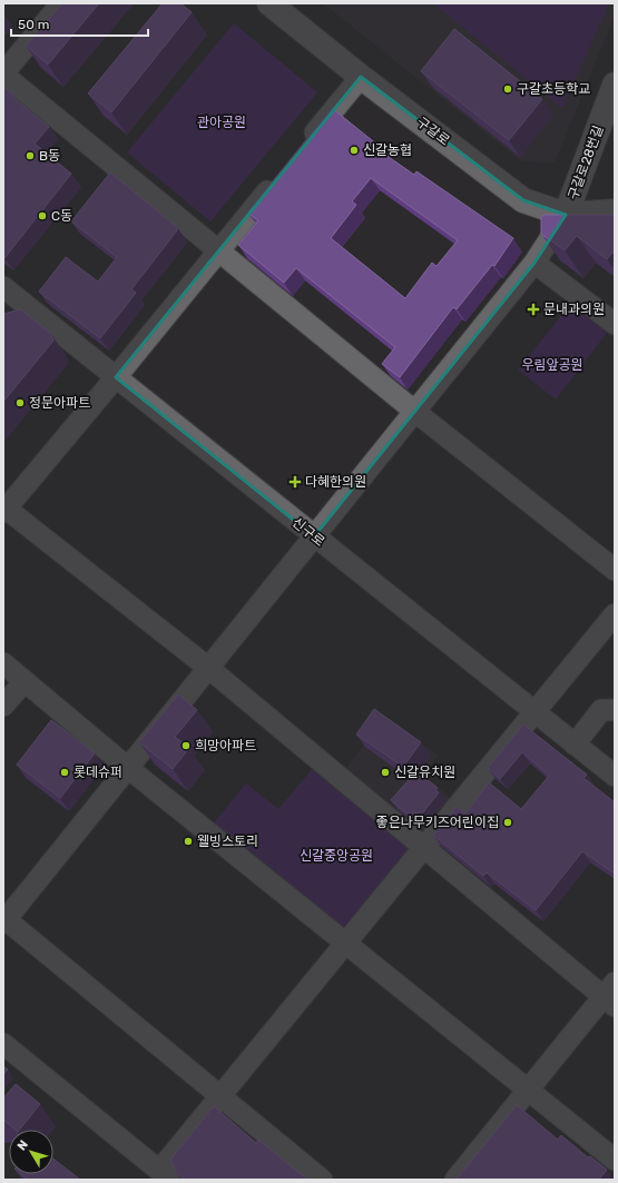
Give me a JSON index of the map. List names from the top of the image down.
{
  "streets": {
    "street": ["구갈로", "구갈로28번길", "신구로"]
  },
  "crossings": [
    ["구갈로", "구갈로28번길"]
  ],
  "parks": ["관아공원", "우림앞공원", "신갈중앙공원"],
  "places": {
    "other": [
      "구갈초등학교",
      "신갈농협",
      "B동",
      "C동",
      "정문아파트",
      "희망아파트",
      "롯데슈퍼",
      "신갈유치원",
      "좋은나무키즈어린이집",
      "웰빙스토리"
    ],
    "health": ["문내과의원", "다혜한의원"]
  },
  "scale_bar": "50 m",
  "north": "top left"
}
